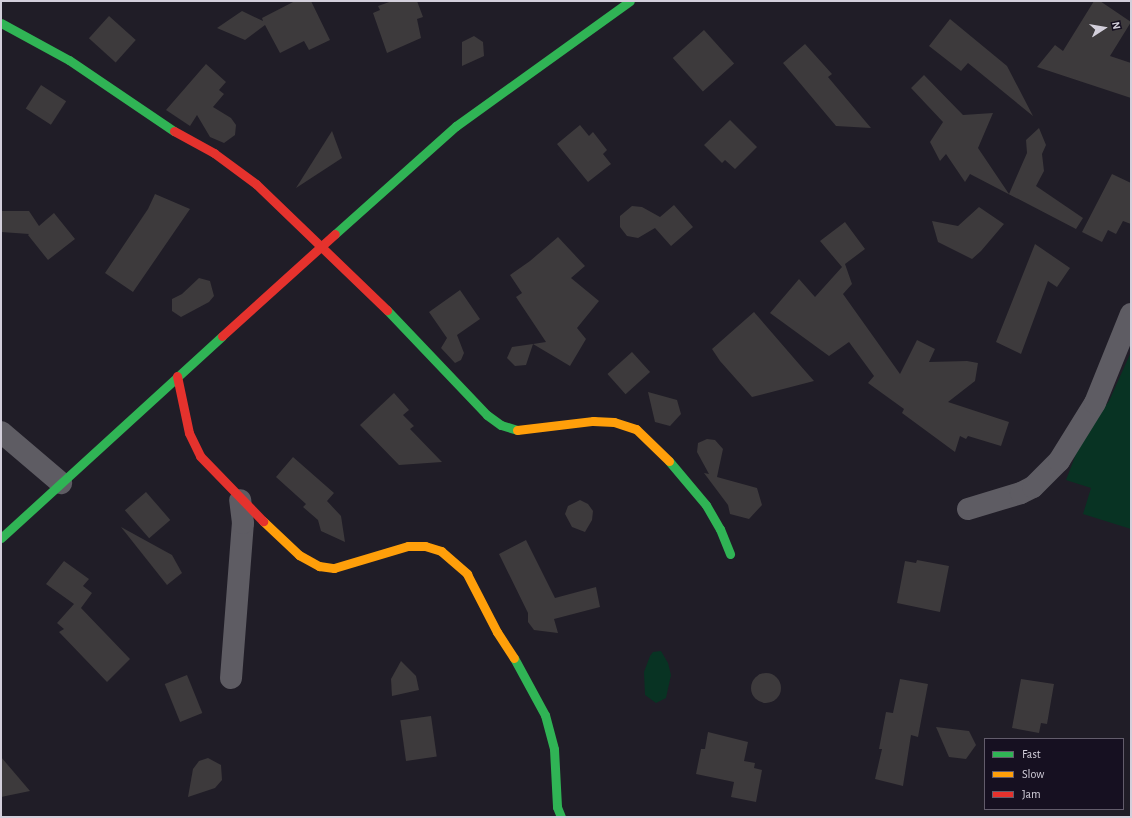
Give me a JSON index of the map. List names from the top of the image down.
{
  "legend": ["Fast", "Slow", "Jam"],
  "north": "right"
}
